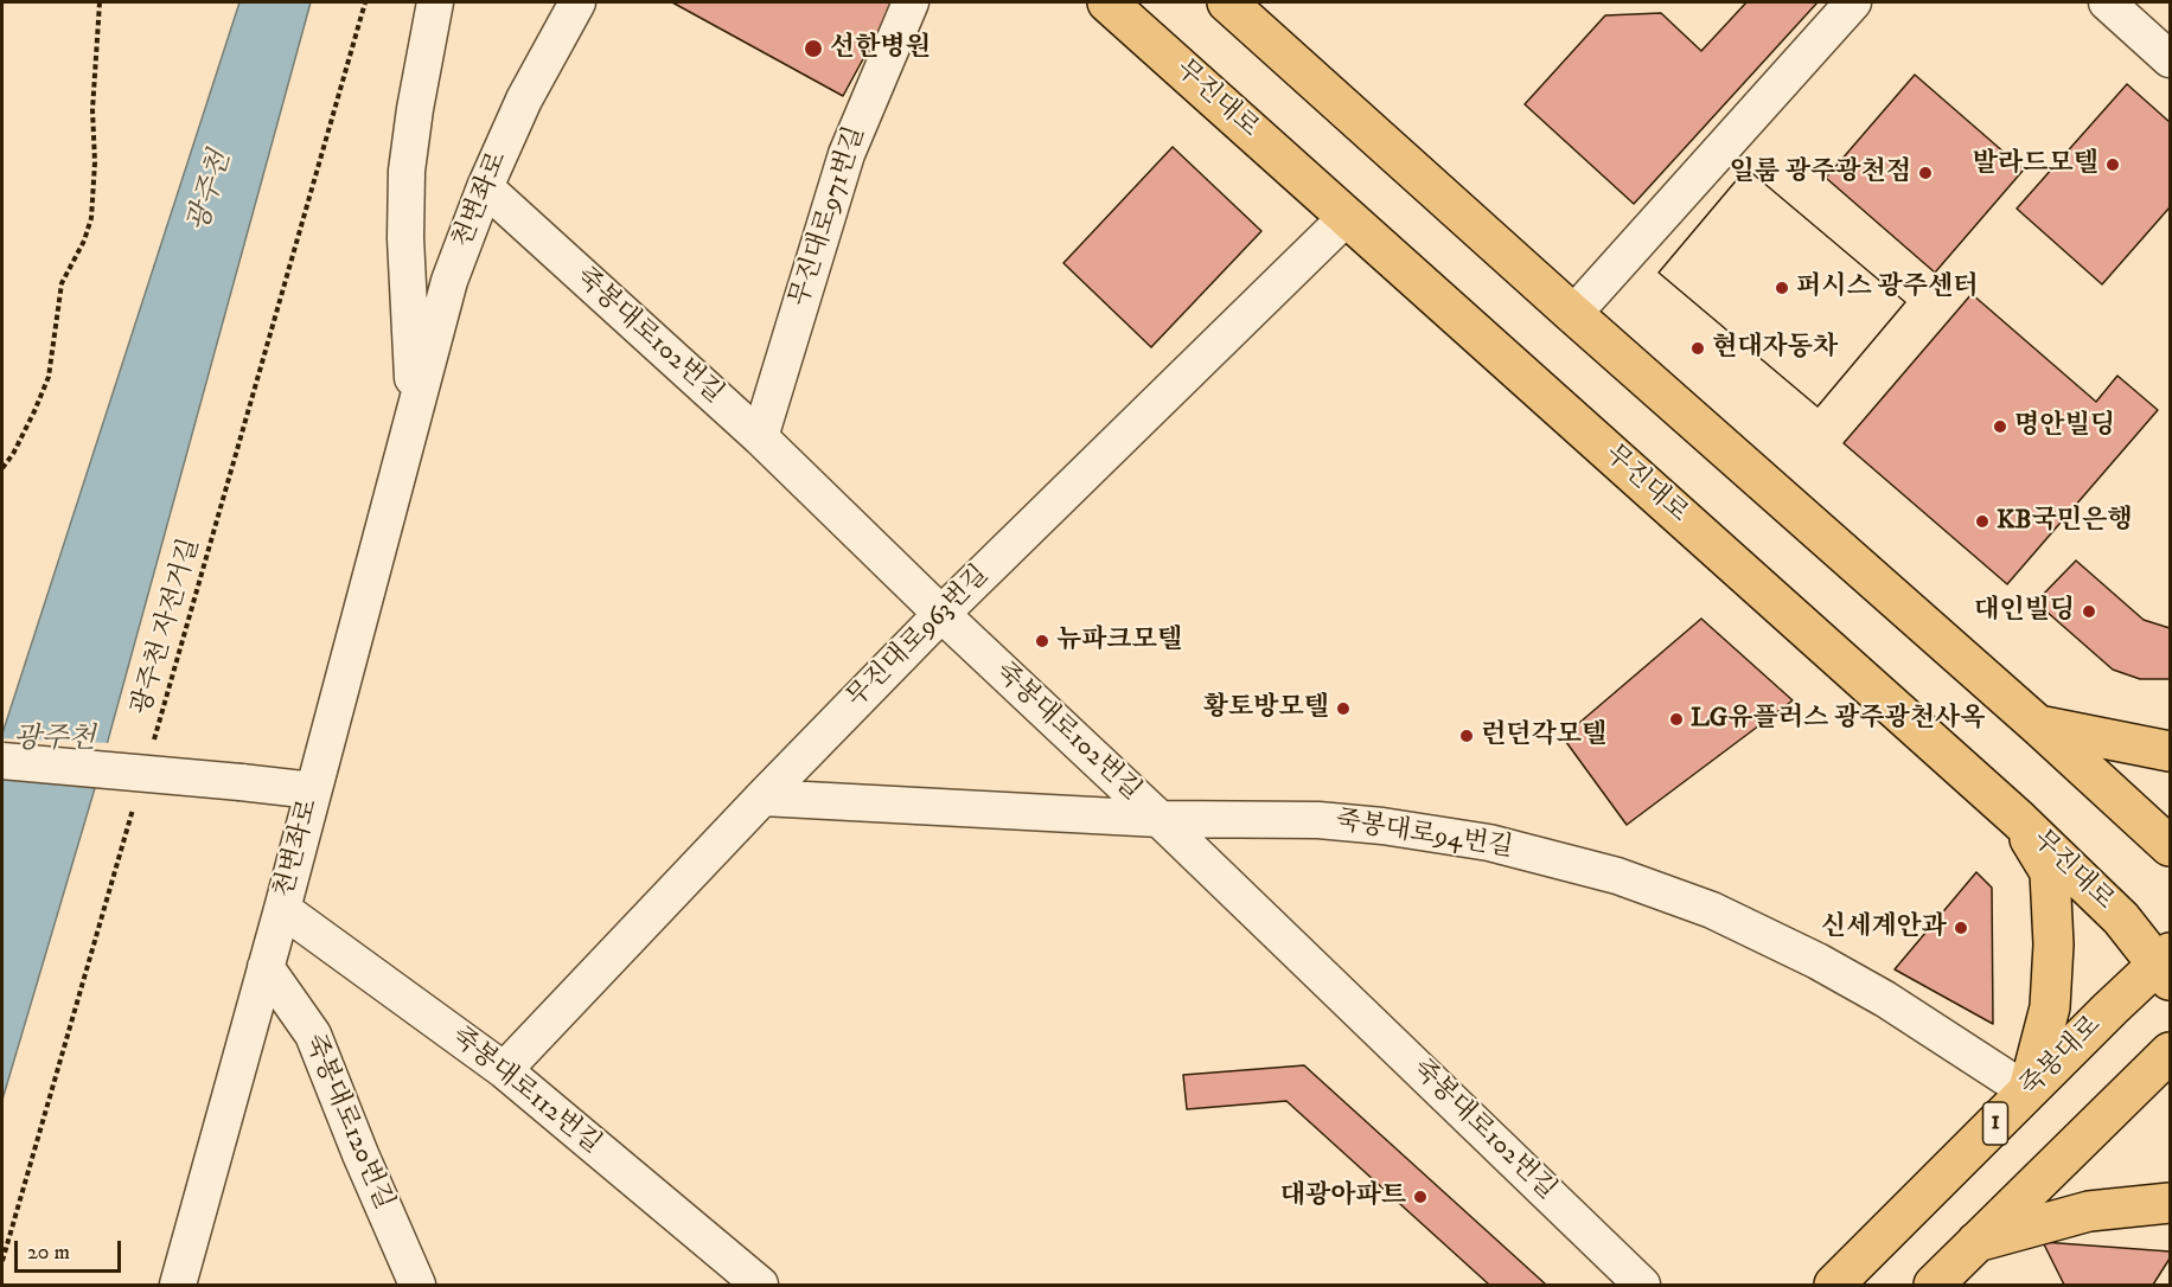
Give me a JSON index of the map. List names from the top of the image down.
{
  "streets": {
    "main road": ["무진대로", "죽봉대로", "1"],
    "street": [
      "천변좌로",
      "무진대로971번길",
      "죽봉대로102번길",
      "무진대로963번길",
      "죽봉대로94번길",
      "죽봉대로112번길",
      "죽봉대로120번길"
    ],
    "path": ["광주천 자전거길"]
  },
  "crossings": [
    ["무진대로", "무진대로963번길"],
    ["무진대로", "죽봉대로"],
    ["천변좌로", "죽봉대로102번길"],
    ["천변좌로", "죽봉대로112번길"],
    ["천변좌로", "죽봉대로120번길"],
    ["무진대로971번길", "죽봉대로102번길"],
    ["죽봉대로102번길", "무진대로963번길"],
    ["죽봉대로102번길", "죽봉대로94번길"],
    ["무진대로963번길", "죽봉대로94번길"],
    ["무진대로963번길", "죽봉대로112번길"],
    ["죽봉대로94번길", "죽봉대로"]
  ],
  "water": ["광주천"],
  "places": [
    "선한병원",
    "발라드모텔",
    "일룸 광주광천점",
    "퍼시스 광주센터",
    "현대자동차",
    "명안빌딩",
    "KB국민은행",
    "대인빌딩",
    "뉴파크모텔",
    "황토방모텔",
    "LG유플러스 광주광천사옥",
    "런던각모텔",
    "신세계안과",
    "대광아파트"
  ],
  "scale_bar": "20 m"
}
